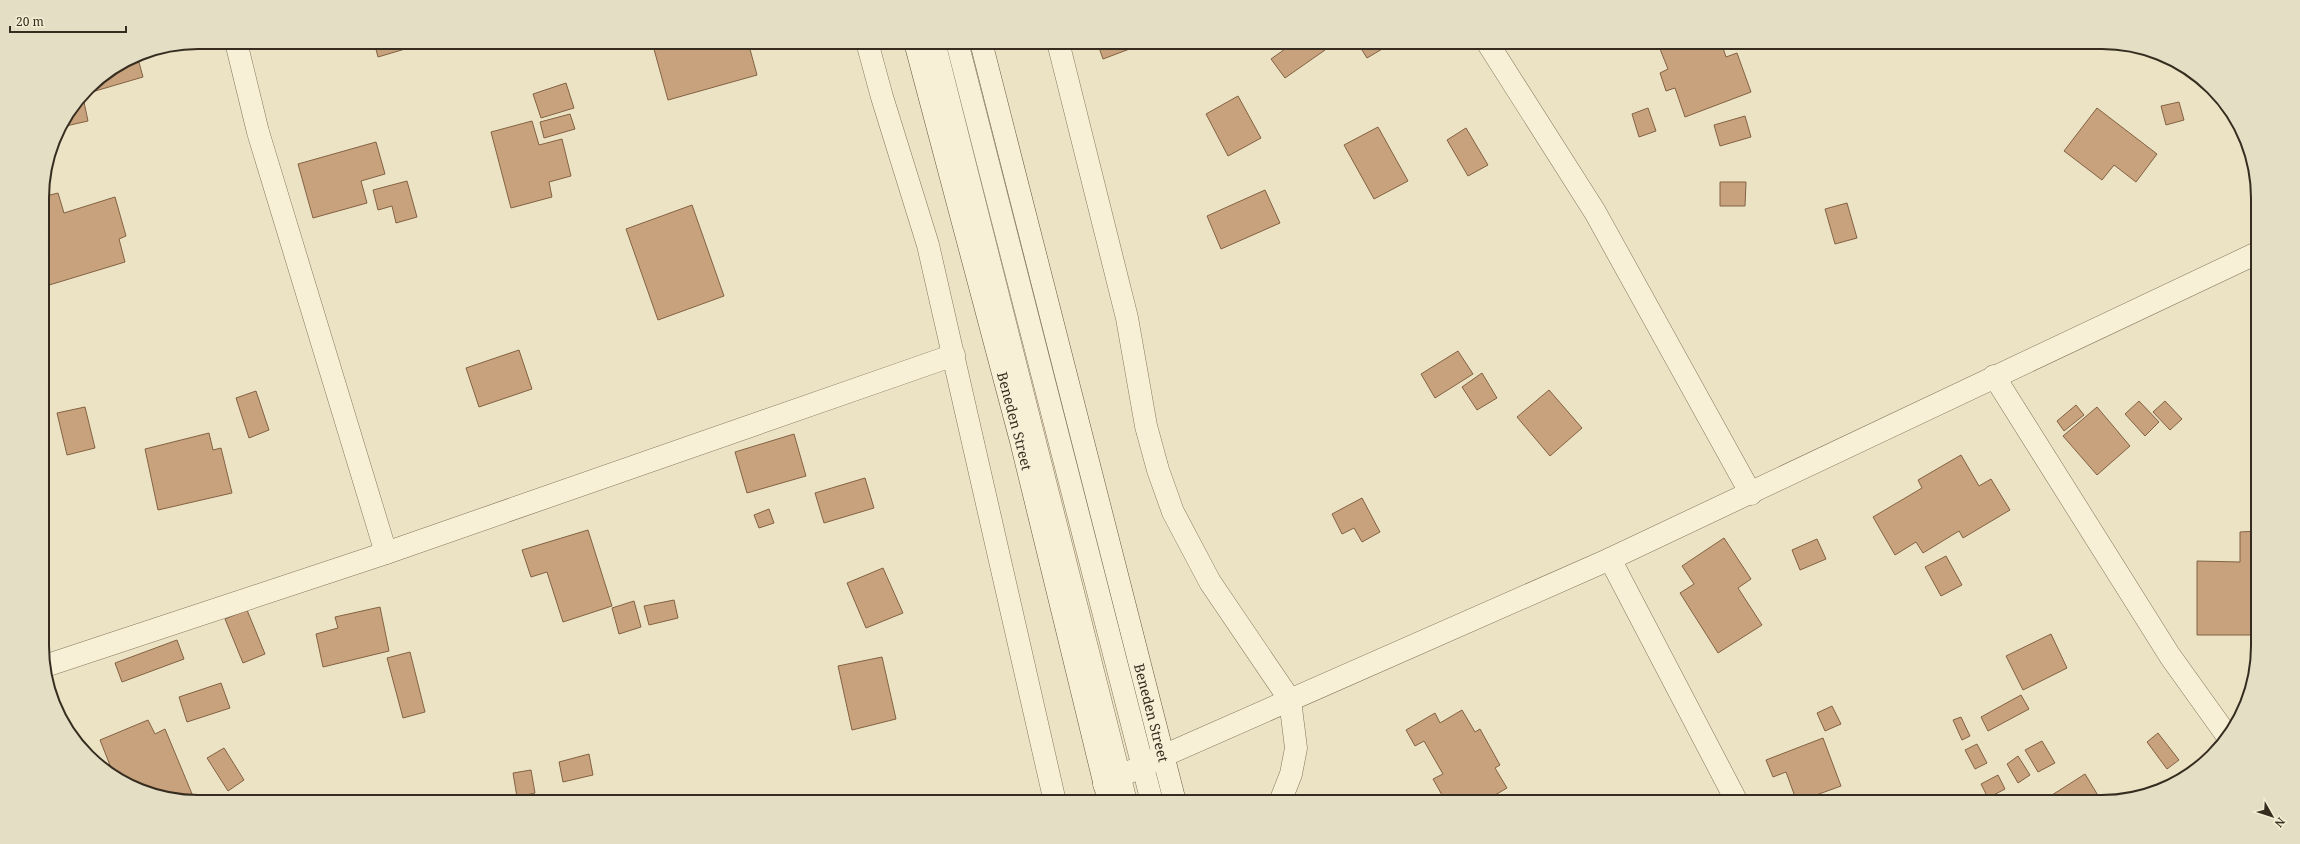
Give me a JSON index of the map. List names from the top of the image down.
{
  "streets": {
    "street": ["Beneden Street"]
  },
  "scale_bar": "20 m",
  "north": "bottom right"
}
